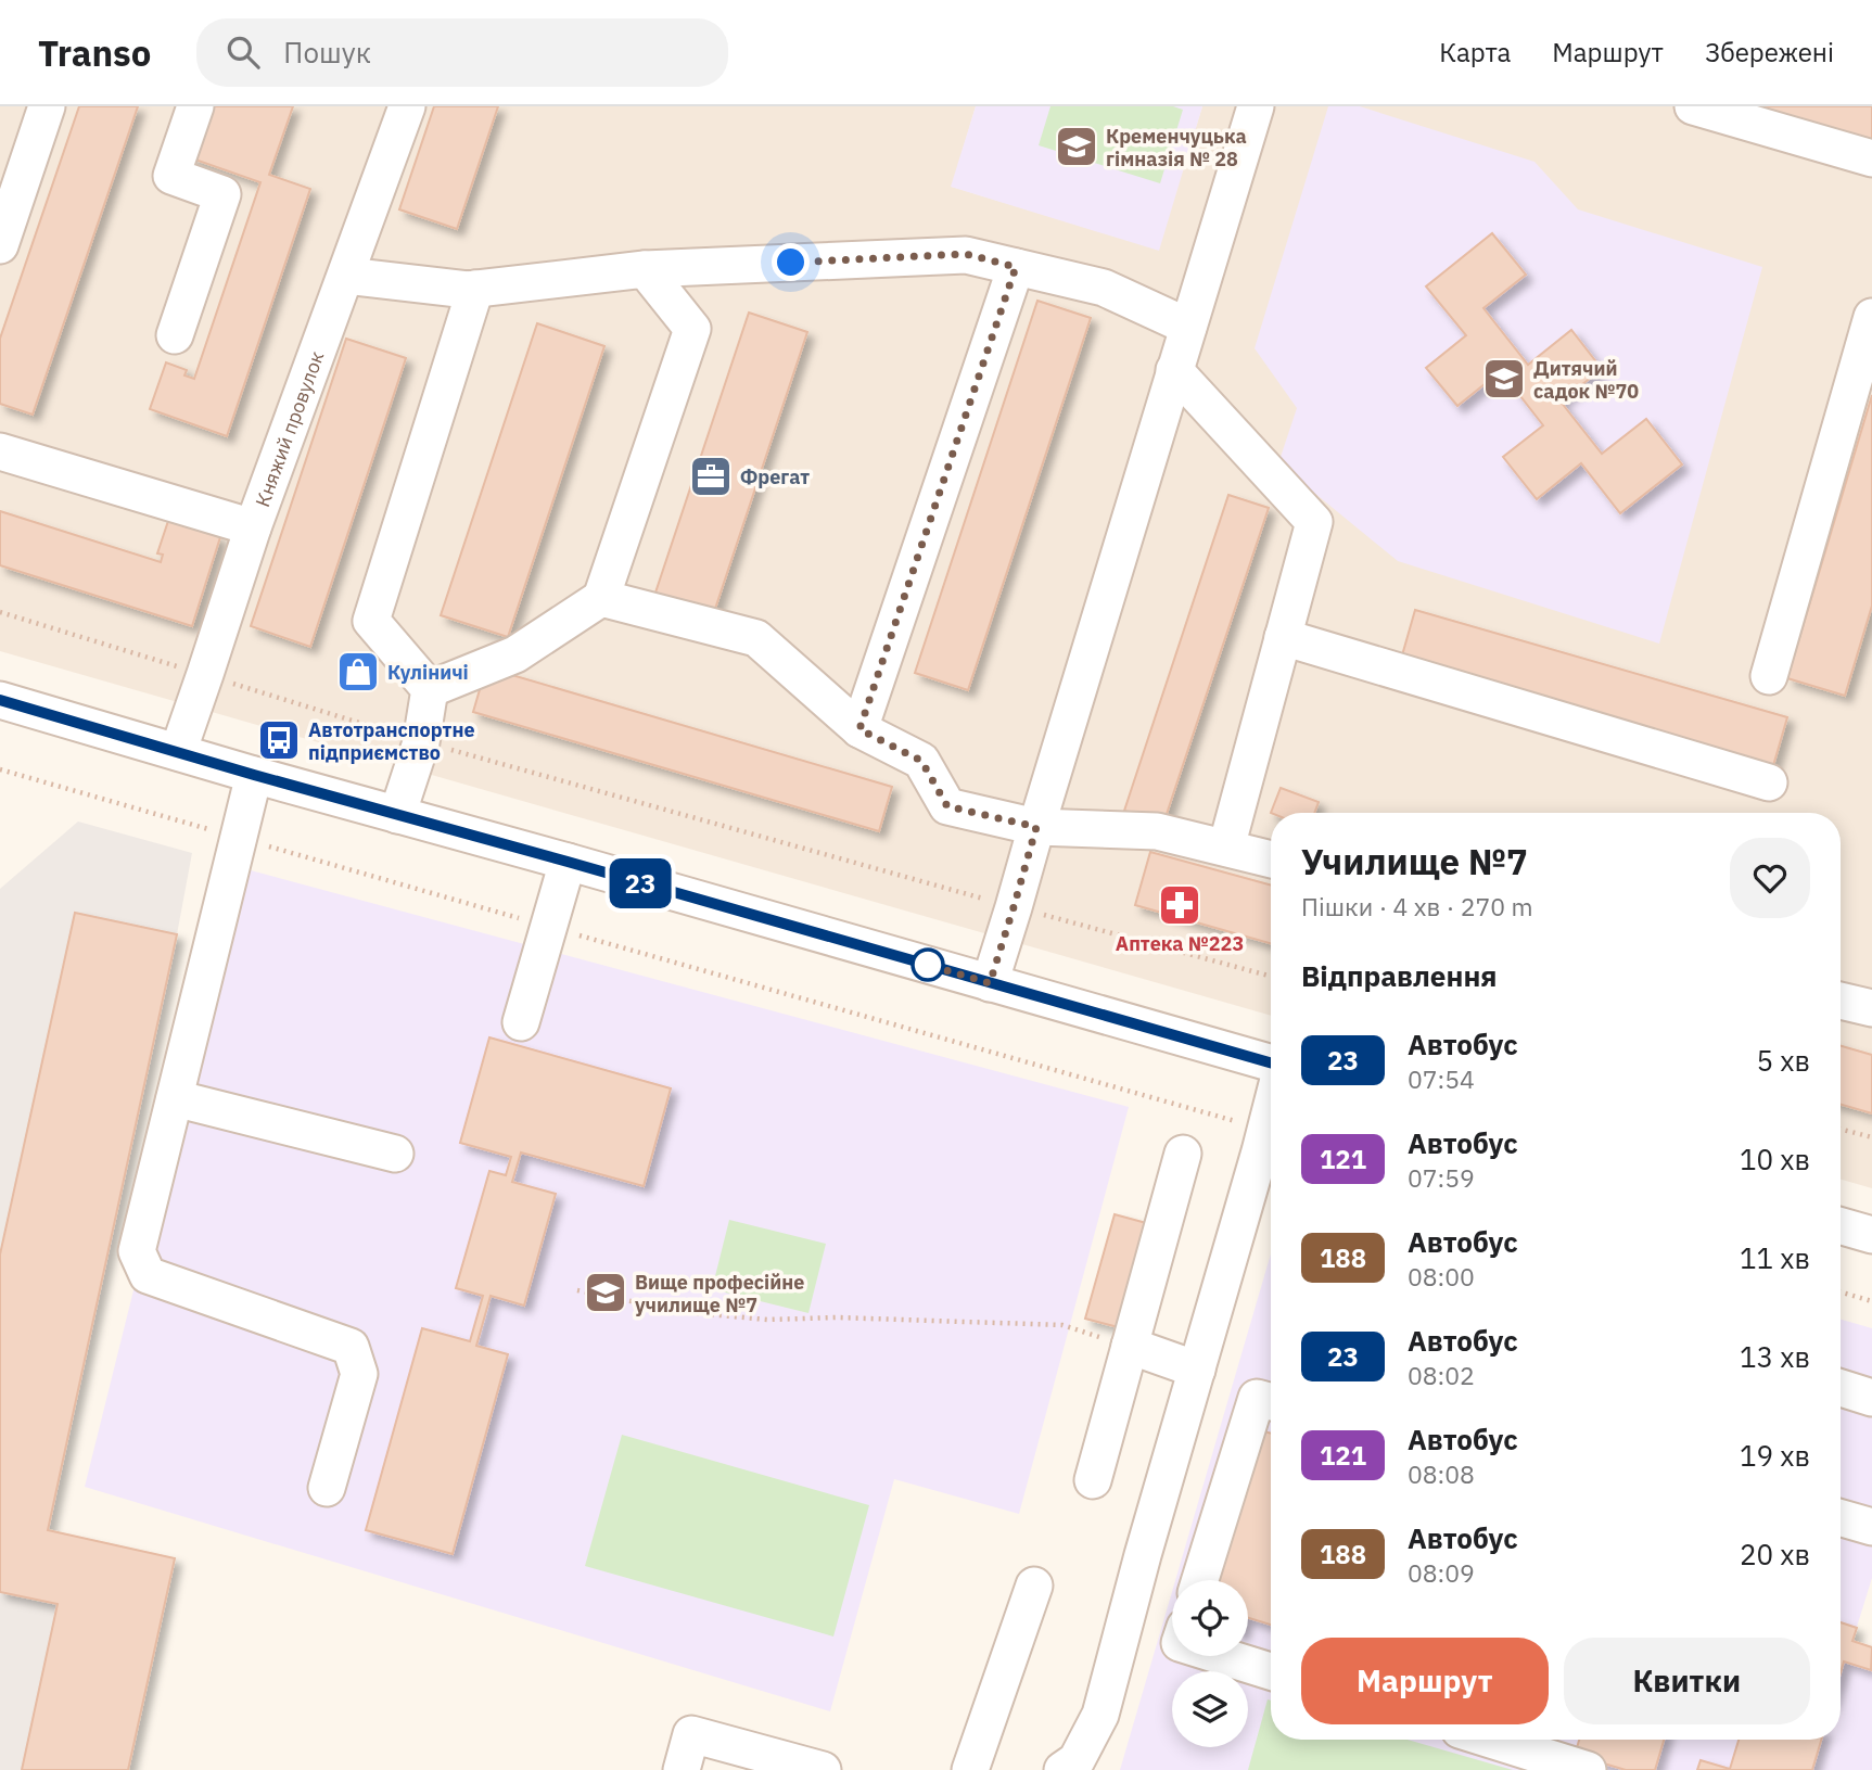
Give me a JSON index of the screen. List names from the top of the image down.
{
  "streets": {
    "street": ["Княжий провулок"]
  },
  "places": {
    "school or university": ["Кременчуцька гімназія № 28", "Дитячий садок №70", "Вище професійне училище №7"],
    "office": ["Фрегат"],
    "shop": ["Куліничі"],
    "bus stop": ["Автотранспортне підприємство"],
    "pharmacy": ["Аптека №223"]
  },
  "lines": ["bus line 23"],
  "page": {
    "header": "Transo",
    "search": "Пошук",
    "nav": ["Карта", "Маршрут", "Збережені"],
    "on_map": "23",
    "heading": [
      ["Училище №7", "Пішки · 4 хв · 270 m"],
      "Відправлення"
    ],
    "list": [
      {
        "mark": "23",
        "name": "Автобус",
        "note": "07:54",
        "value": "5 хв"
      },
      {
        "mark": "121",
        "name": "Автобус",
        "note": "07:59",
        "value": "10 хв"
      },
      {
        "mark": "188",
        "name": "Автобус",
        "note": "08:00",
        "value": "11 хв"
      },
      {
        "mark": "23",
        "name": "Автобус",
        "note": "08:02",
        "value": "13 хв"
      },
      {
        "mark": "121",
        "name": "Автобус",
        "note": "08:08",
        "value": "19 хв"
      },
      {
        "mark": "188",
        "name": "Автобус",
        "note": "08:09",
        "value": "20 хв"
      }
    ],
    "buttons": ["Маршрут", "Квитки"]
  }
}
